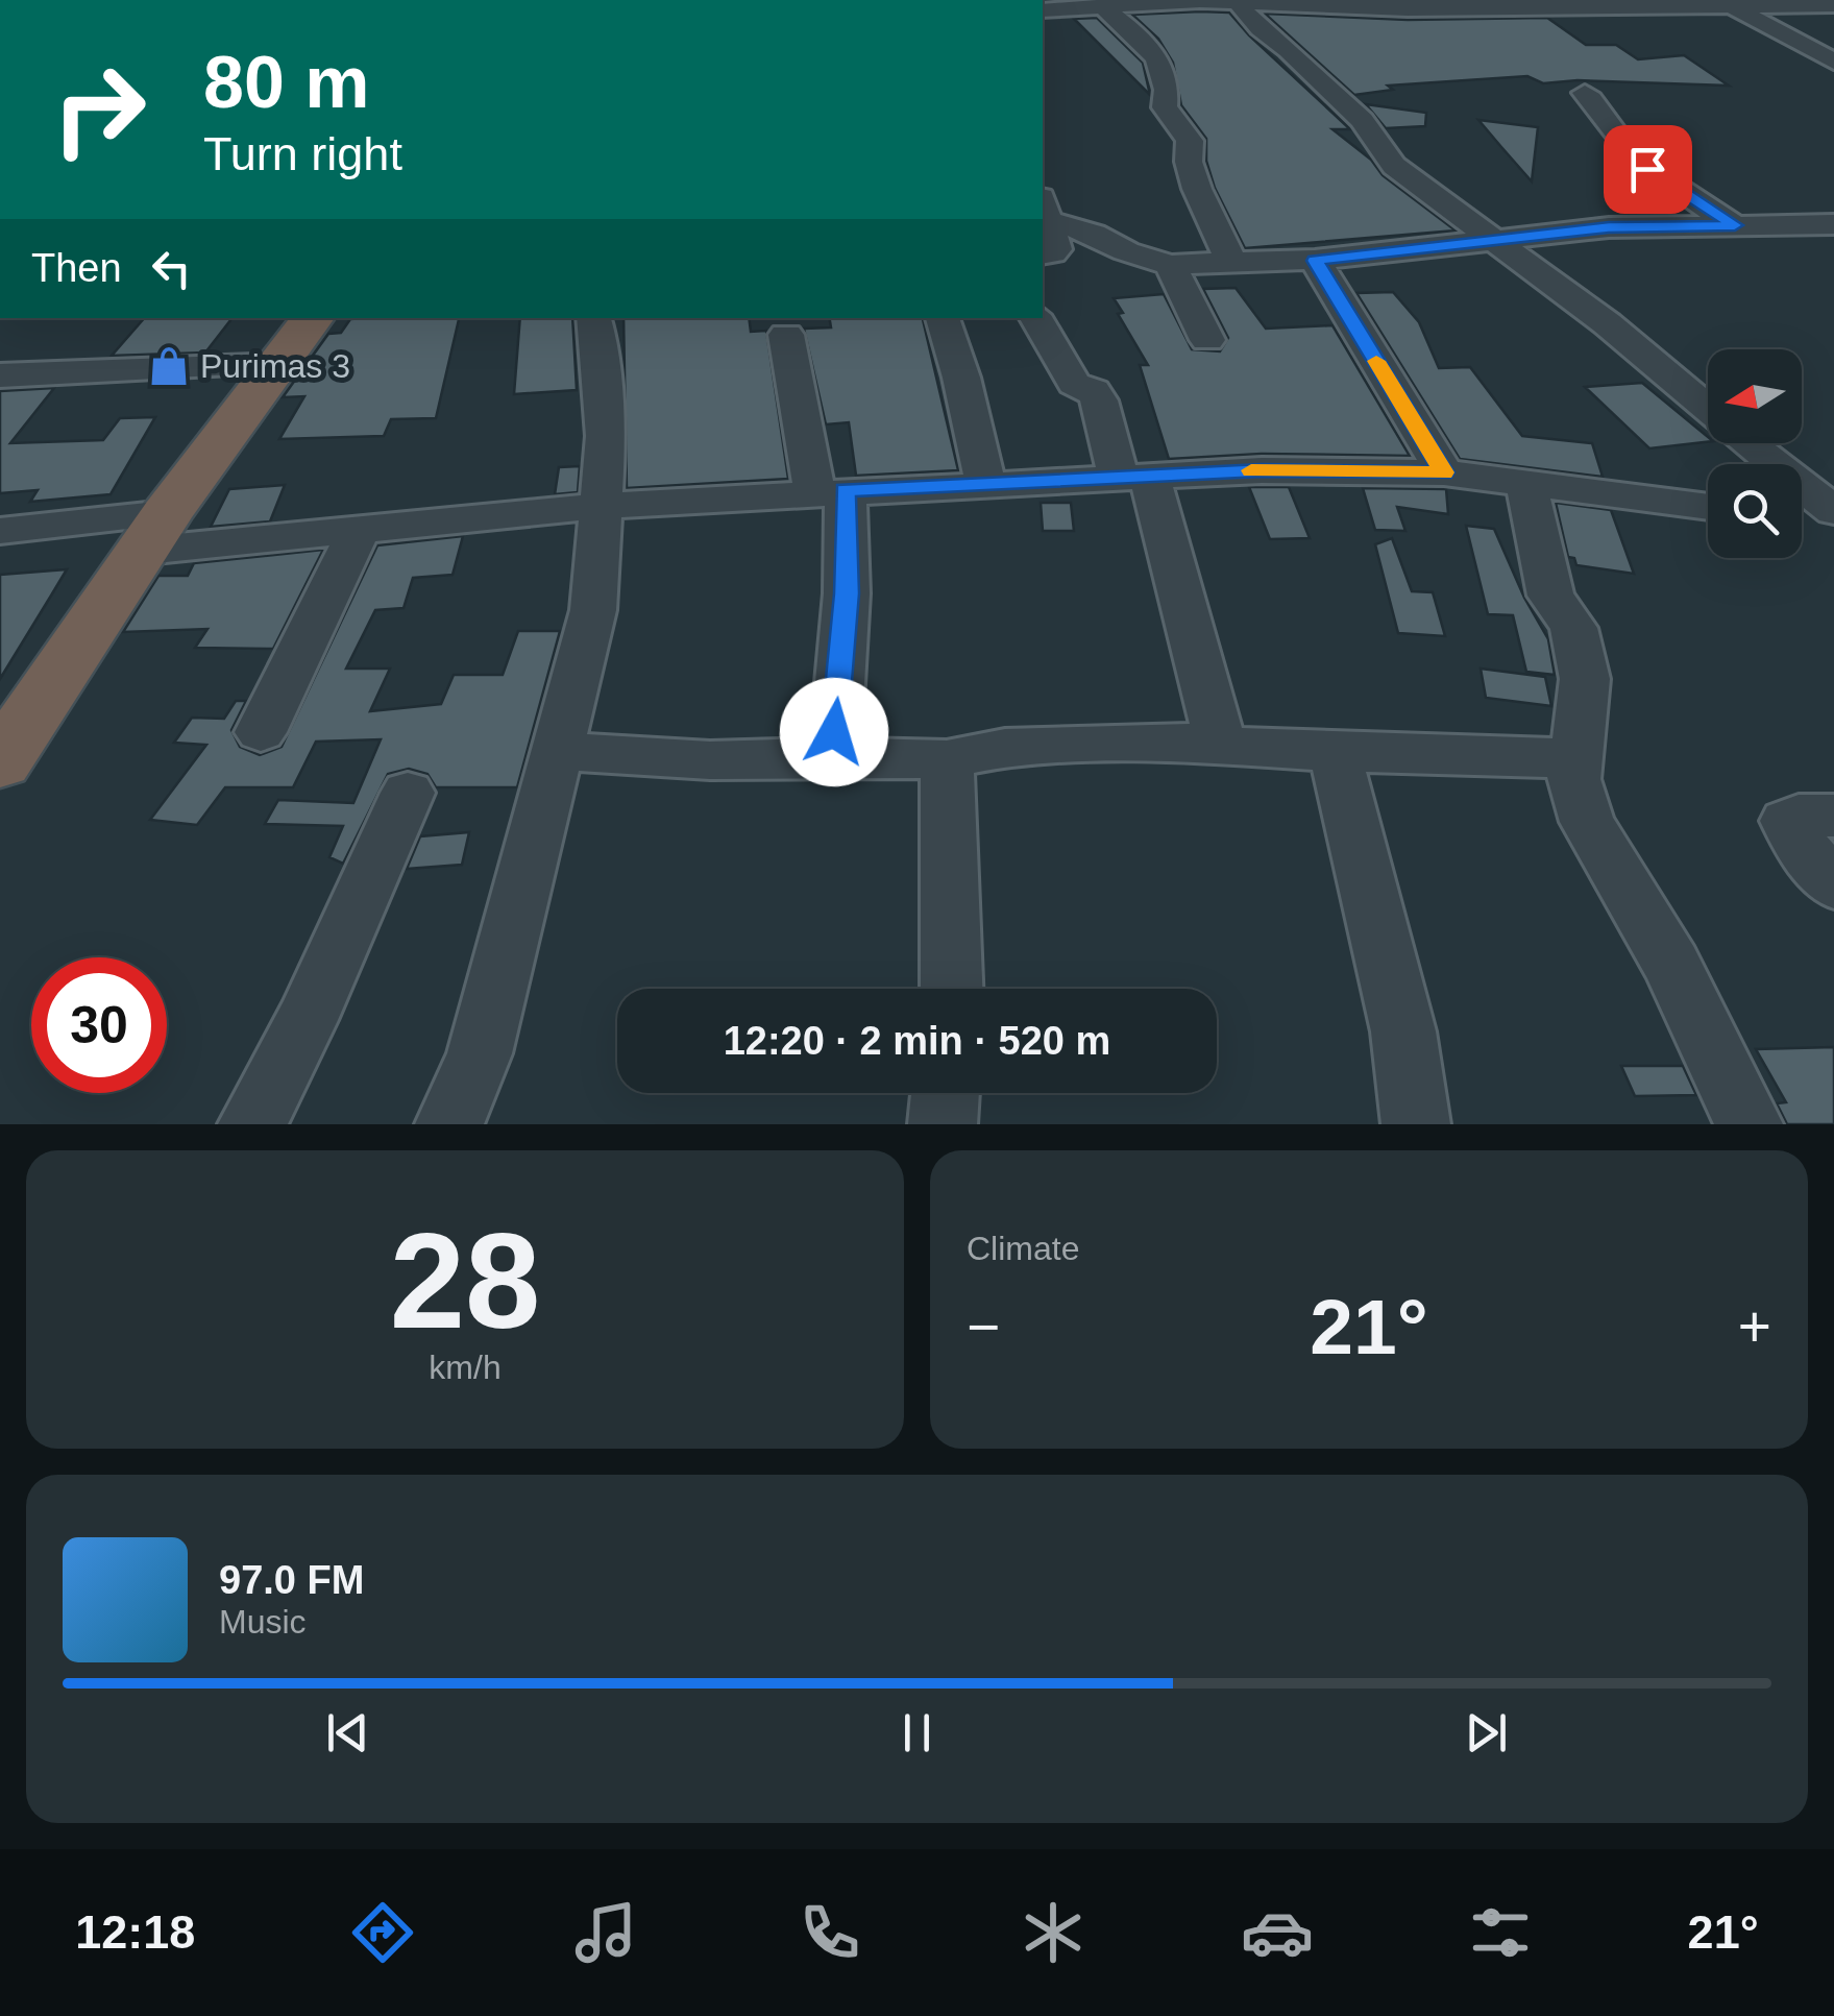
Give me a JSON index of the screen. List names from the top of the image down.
{
  "places": {
    "shop": ["Purimas 3"]
  },
  "north": "left",
  "page": {
    "turn": ["80 m", "Turn right"],
    "then": "Then",
    "limit": "30",
    "trip": "12:20 · 2 min · 520 m",
    "tile": [
      ["28", "km/h"],
      "Climate"
    ],
    "heat": ["−", "21°", "+"],
    "song": ["97.0 FM", "Music"],
    "tabs": ["12:18", "21°"]
  }
}
